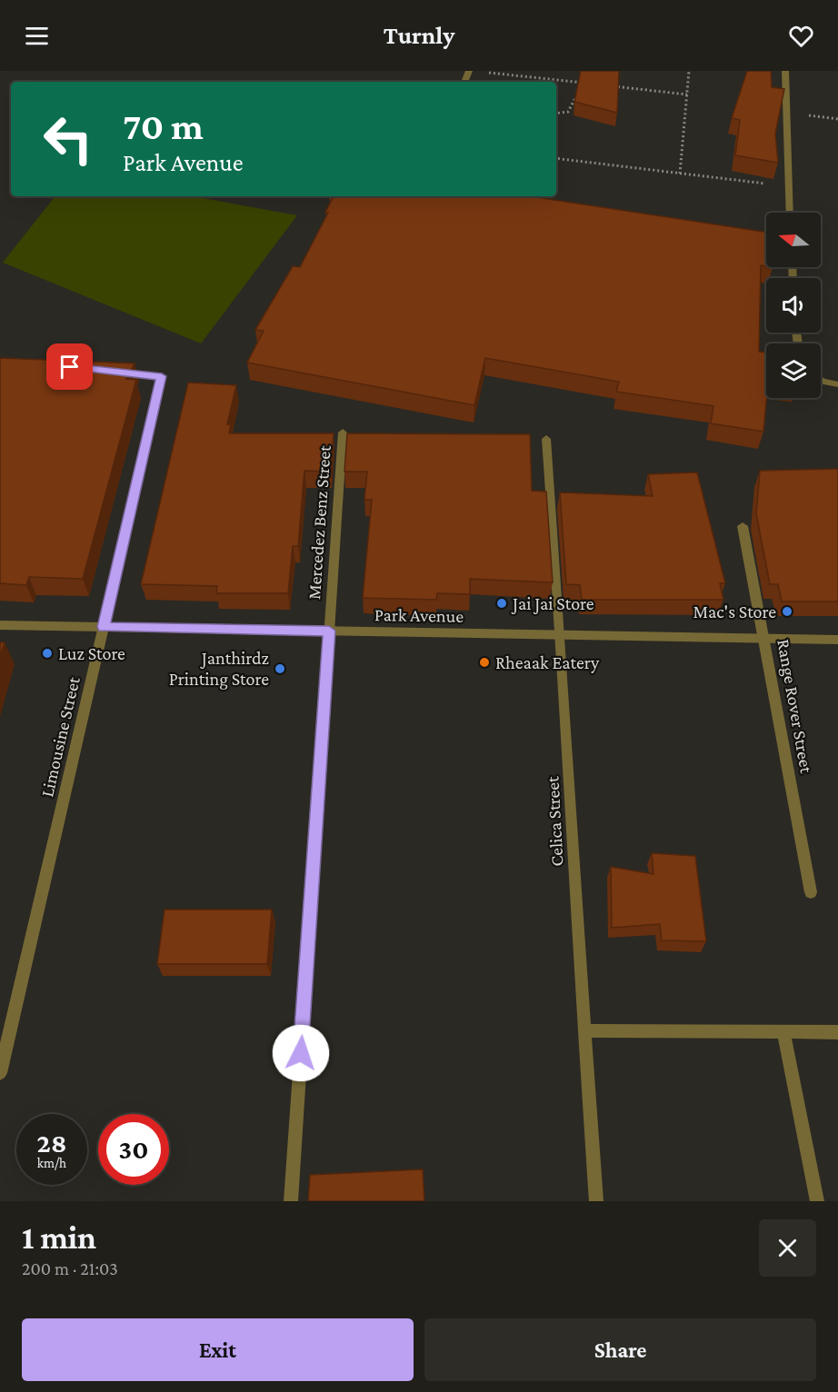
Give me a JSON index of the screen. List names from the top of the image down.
{
  "streets": {
    "street": [
      "Mercedez Benz Street",
      "Park Avenue",
      "Range Rover Street",
      "Limousine Street",
      "Celica Street"
    ]
  },
  "crossings": [
    ["Mercedez Benz Street", "Park Avenue"],
    ["Park Avenue", "Range Rover Street"],
    ["Park Avenue", "Limousine Street"],
    ["Park Avenue", "Celica Street"]
  ],
  "places": [
    "Jai Jai Store",
    "Mac's Store",
    "Luz Store",
    "Rheaak Eatery",
    "Janthirdz Printing Store"
  ],
  "north": "left",
  "page": {
    "header": "Turnly",
    "turn": ["70 m", "Park Avenue"],
    "speed": "28 km/h",
    "limit": "30",
    "heading": ["1 min", "200 m · 21:03"],
    "buttons": ["Exit", "Share"]
  }
}
